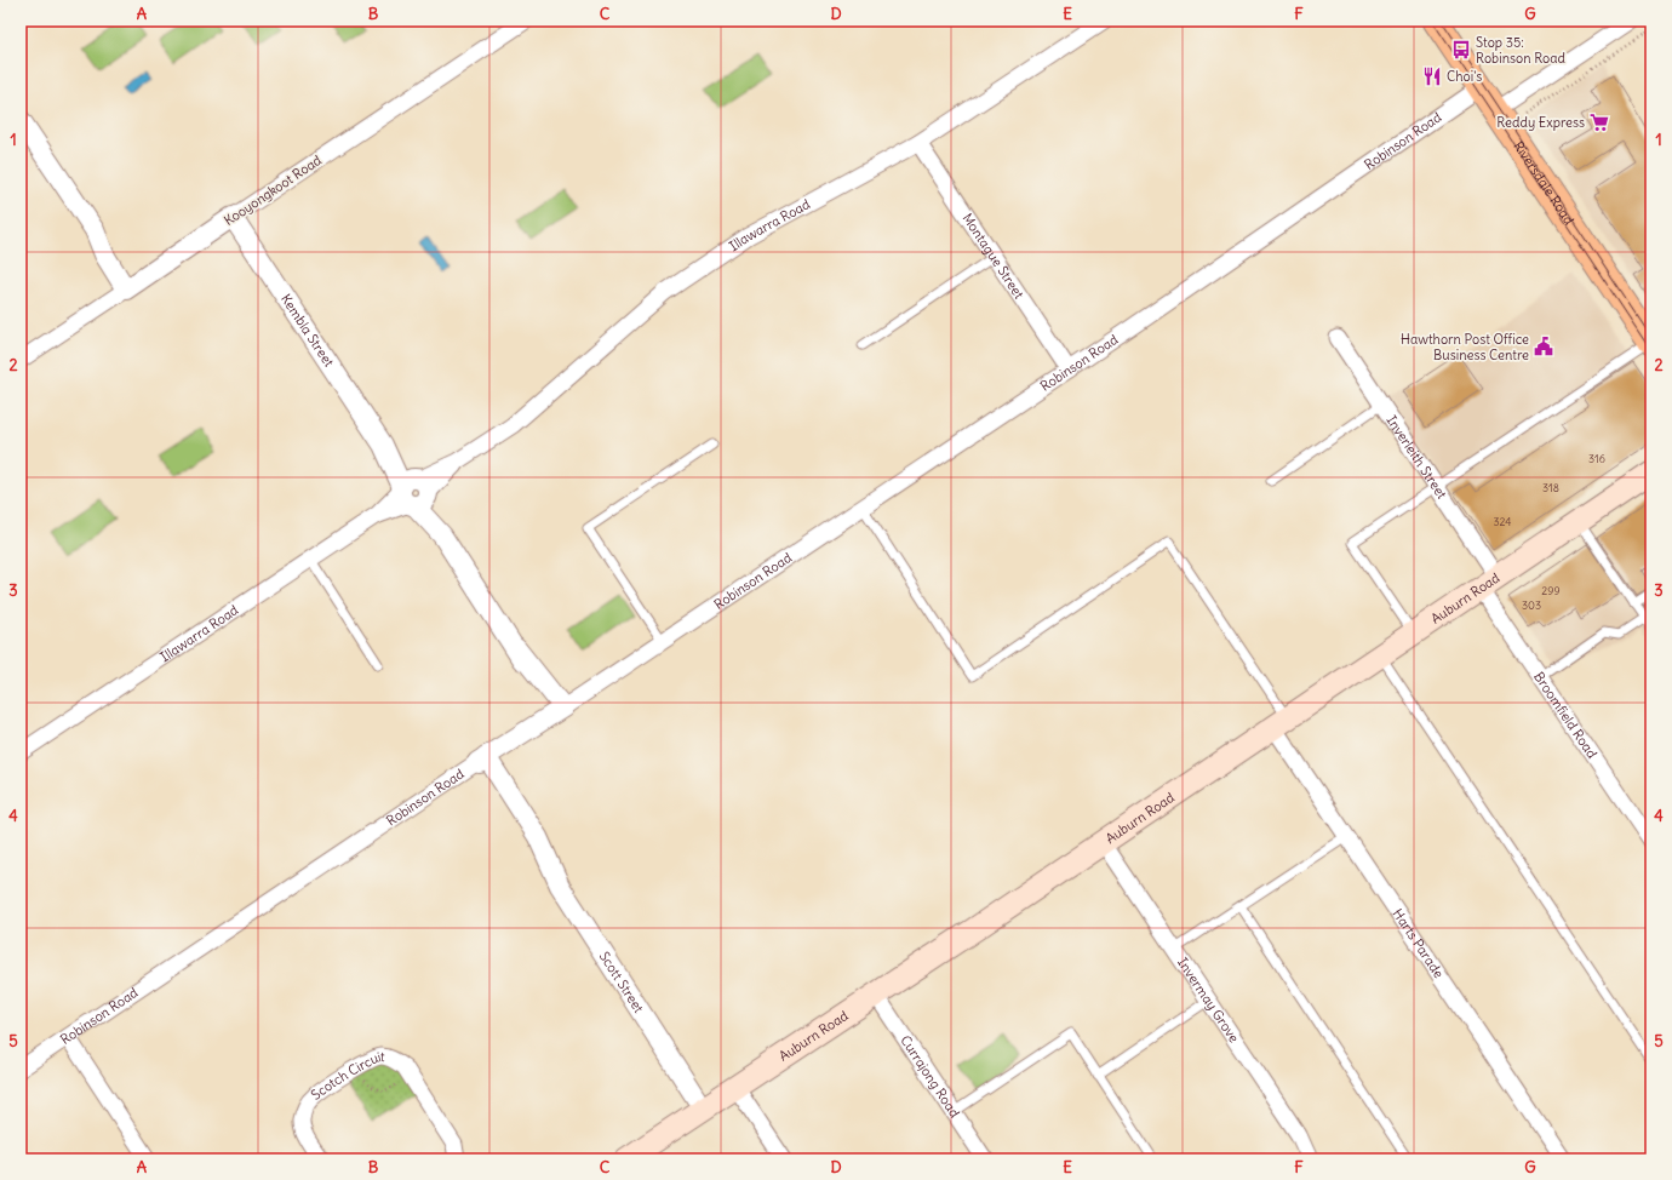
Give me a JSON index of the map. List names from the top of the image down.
{
  "streets": {
    "main road": ["Riversdale Road", "Auburn Road"],
    "street": [
      "Robinson Road",
      "Kooyongkoot Road",
      "Illawarra Road",
      "Montague Street",
      "Kembla Street",
      "Inverleith Street",
      "Broomfield Road",
      "Harts Parade",
      "Scott Street",
      "Invermay Grove",
      "Currajong Road",
      "Scotch Circuit"
    ]
  },
  "crossings": [
    ["Robinson Road", "Riversdale Road"],
    ["Robinson Road", "Montague Street"],
    ["Robinson Road", "Kembla Street"],
    ["Robinson Road", "Scott Street"],
    ["Kooyongkoot Road", "Kembla Street"],
    ["Illawarra Road", "Montague Street"],
    ["Illawarra Road", "Kembla Street"],
    ["Inverleith Street", "Auburn Road"],
    ["Inverleith Street", "Broomfield Road"],
    ["Auburn Road", "Broomfield Road"],
    ["Auburn Road", "Harts Parade"],
    ["Auburn Road", "Scott Street"],
    ["Auburn Road", "Invermay Grove"],
    ["Auburn Road", "Currajong Road"]
  ],
  "places": {
    "bus stop": ["Stop 35: Robinson Road"],
    "restaurant": ["Choi's"],
    "supermarket": ["Reddy Express"],
    "public building": ["Hawthorn Post Office Business Centre"]
  },
  "house_numbers": [
    "316",
    "318",
    "324",
    "299",
    "303"
  ],
  "grid": {
    "columns": [
      "A",
      "B",
      "C",
      "D",
      "E",
      "F",
      "G"
    ],
    "rows": [
      "1",
      "2",
      "3",
      "4",
      "5"
    ]
  }
}
